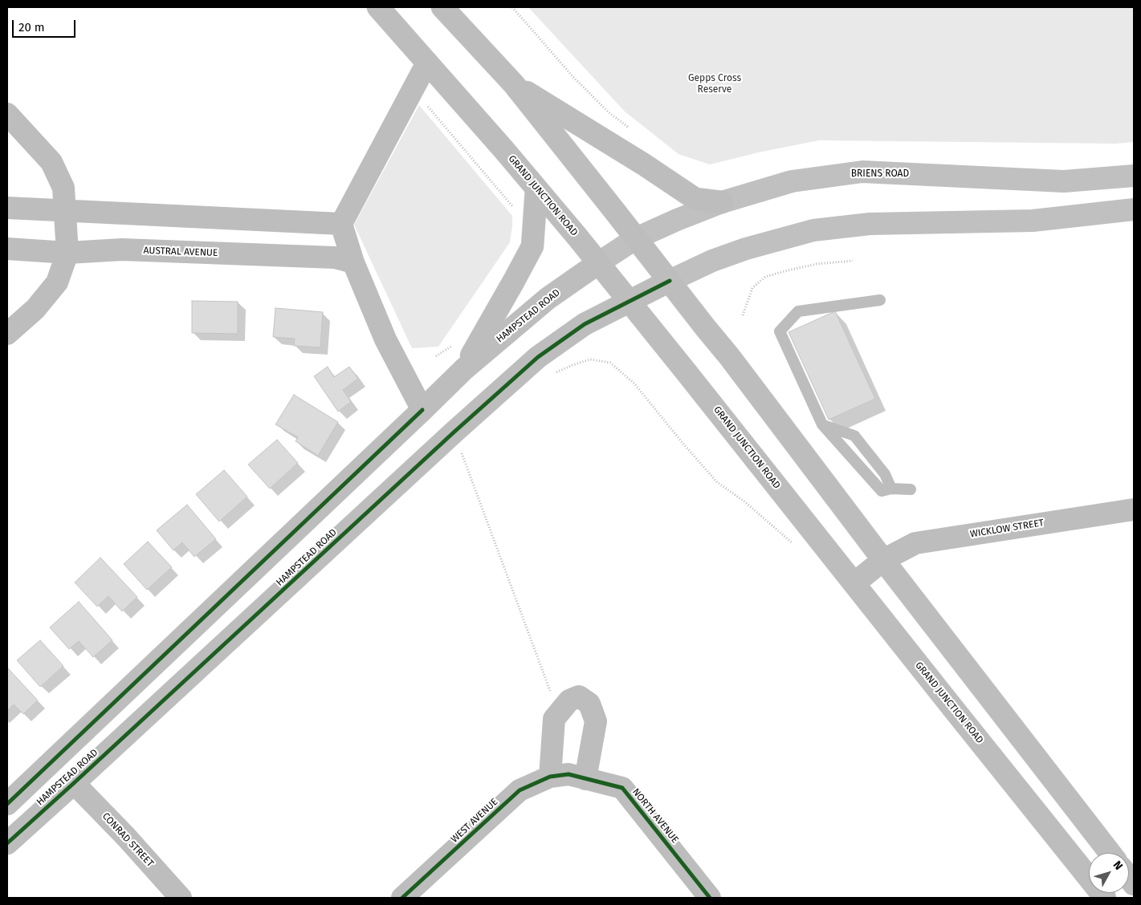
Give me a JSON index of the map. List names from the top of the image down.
{
  "streets": {
    "main road": [
      "BRIENS ROAD",
      "GRAND JUNCTION ROAD",
      "AUSTRAL AVENUE",
      "HAMPSTEAD ROAD",
      "WICKLOW STREET",
      "NORTH AVENUE",
      "WEST AVENUE",
      "CONRAD STREET"
    ]
  },
  "crossings": [
    ["BRIENS ROAD", "GRAND JUNCTION ROAD"],
    ["BRIENS ROAD", "HAMPSTEAD ROAD"],
    ["GRAND JUNCTION ROAD", "HAMPSTEAD ROAD"],
    ["GRAND JUNCTION ROAD", "WICKLOW STREET"],
    ["HAMPSTEAD ROAD", "CONRAD STREET"],
    ["NORTH AVENUE", "WEST AVENUE"]
  ],
  "parks": ["Gepps Cross Reserve"],
  "scale_bar": "20 m",
  "north": "top right"
}
